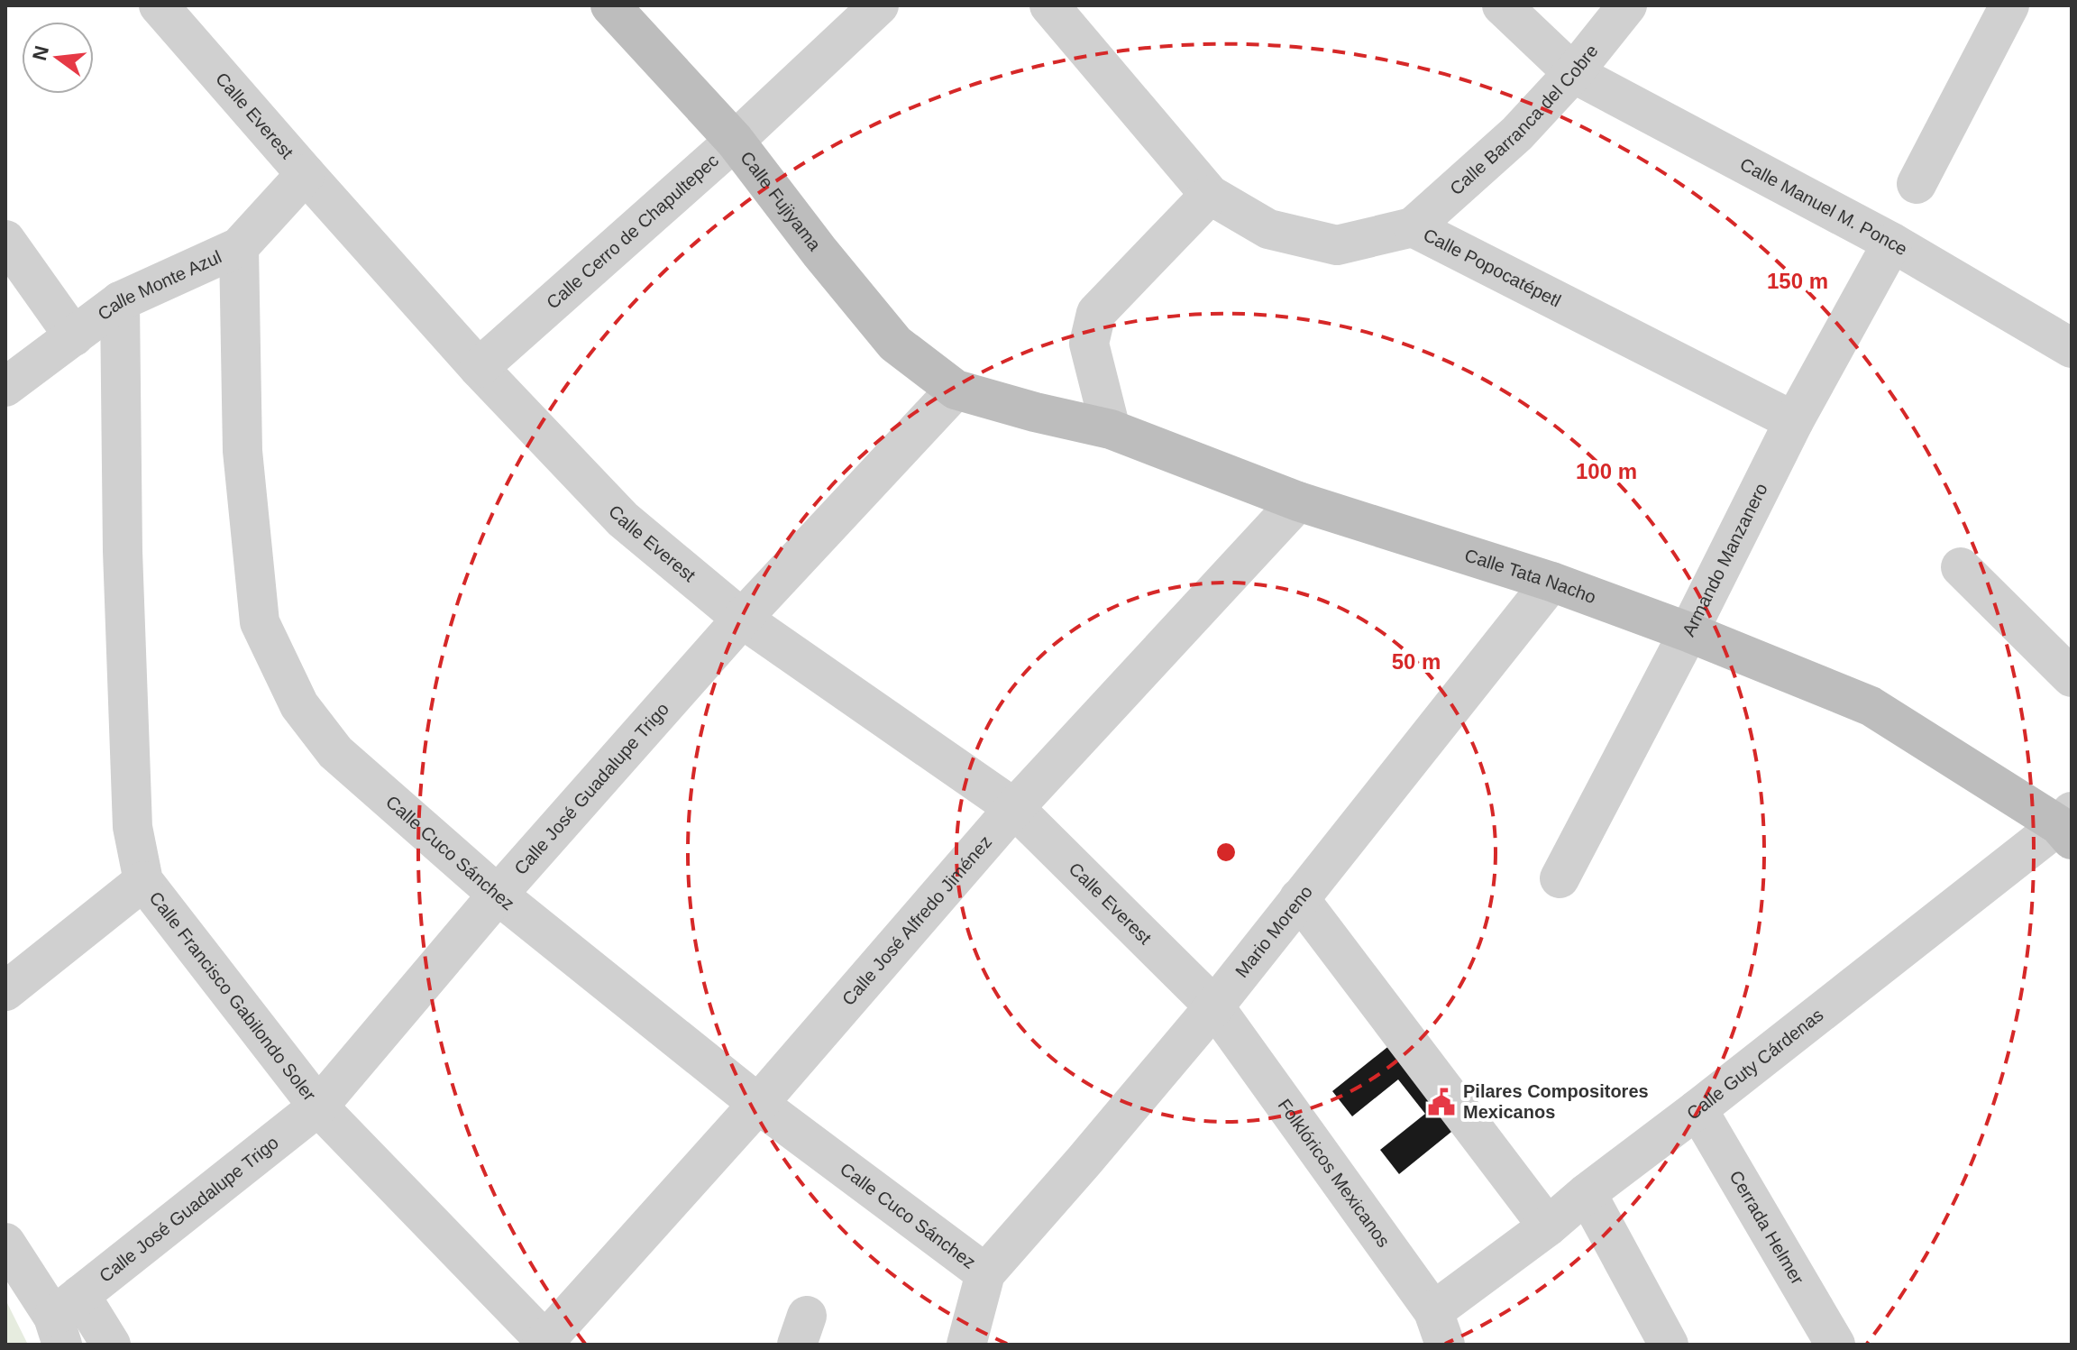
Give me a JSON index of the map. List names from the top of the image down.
{
  "streets": {
    "street": [
      "Calle Everest",
      "Calle Barranca del Cobre",
      "Calle Fujiyama",
      "Calle Manuel M. Ponce",
      "Calle Cerro de Chapultepec",
      "Calle Popocatépetl",
      "Calle Monte Azul",
      "Armando Manzanero",
      "Calle Tata Nacho",
      "Calle José Guadalupe Trigo",
      "Calle Cuco Sánchez",
      "Calle José Alfredo Jiménez",
      "Mario Moreno",
      "Calle Francisco Gabilondo Soler",
      "Calle Guty Cárdenas",
      "Folklóricos Mexicanos",
      "Cerrada Helmer"
    ]
  },
  "crossings": [
    ["Calle Everest", "Calle Cerro de Chapultepec"],
    ["Calle Everest", "Calle Monte Azul"],
    ["Calle Everest", "Calle José Guadalupe Trigo"],
    ["Calle Everest", "Calle José Alfredo Jiménez"],
    ["Calle Everest", "Mario Moreno"],
    ["Calle Everest", "Folklóricos Mexicanos"],
    ["Calle Barranca del Cobre", "Calle Manuel M. Ponce"],
    ["Calle Barranca del Cobre", "Calle Popocatépetl"],
    ["Calle Fujiyama", "Calle Cerro de Chapultepec"],
    ["Calle Fujiyama", "Calle Tata Nacho"],
    ["Calle Fujiyama", "Calle José Guadalupe Trigo"],
    ["Calle Manuel M. Ponce", "Armando Manzanero"],
    ["Calle Popocatépetl", "Armando Manzanero"],
    ["Calle Monte Azul", "Calle Cuco Sánchez"],
    ["Calle Monte Azul", "Calle Francisco Gabilondo Soler"],
    ["Armando Manzanero", "Calle Tata Nacho"],
    ["Calle Tata Nacho", "Calle José Guadalupe Trigo"],
    ["Calle Tata Nacho", "Calle José Alfredo Jiménez"],
    ["Calle Tata Nacho", "Mario Moreno"],
    ["Calle Tata Nacho", "Calle Guty Cárdenas"],
    ["Calle José Guadalupe Trigo", "Calle Cuco Sánchez"],
    ["Calle José Guadalupe Trigo", "Calle Francisco Gabilondo Soler"],
    ["Calle Cuco Sánchez", "Calle José Alfredo Jiménez"],
    ["Calle Cuco Sánchez", "Mario Moreno"],
    ["Calle José Alfredo Jiménez", "Calle Francisco Gabilondo Soler"],
    ["Mario Moreno", "Folklóricos Mexicanos"],
    ["Calle Guty Cárdenas", "Folklóricos Mexicanos"],
    ["Calle Guty Cárdenas", "Cerrada Helmer"]
  ],
  "places": {
    "public building": ["Pilares Compositores Mexicanos"]
  },
  "north": "left",
  "rings": ["150 m", "100 m", "50 m"]
}
